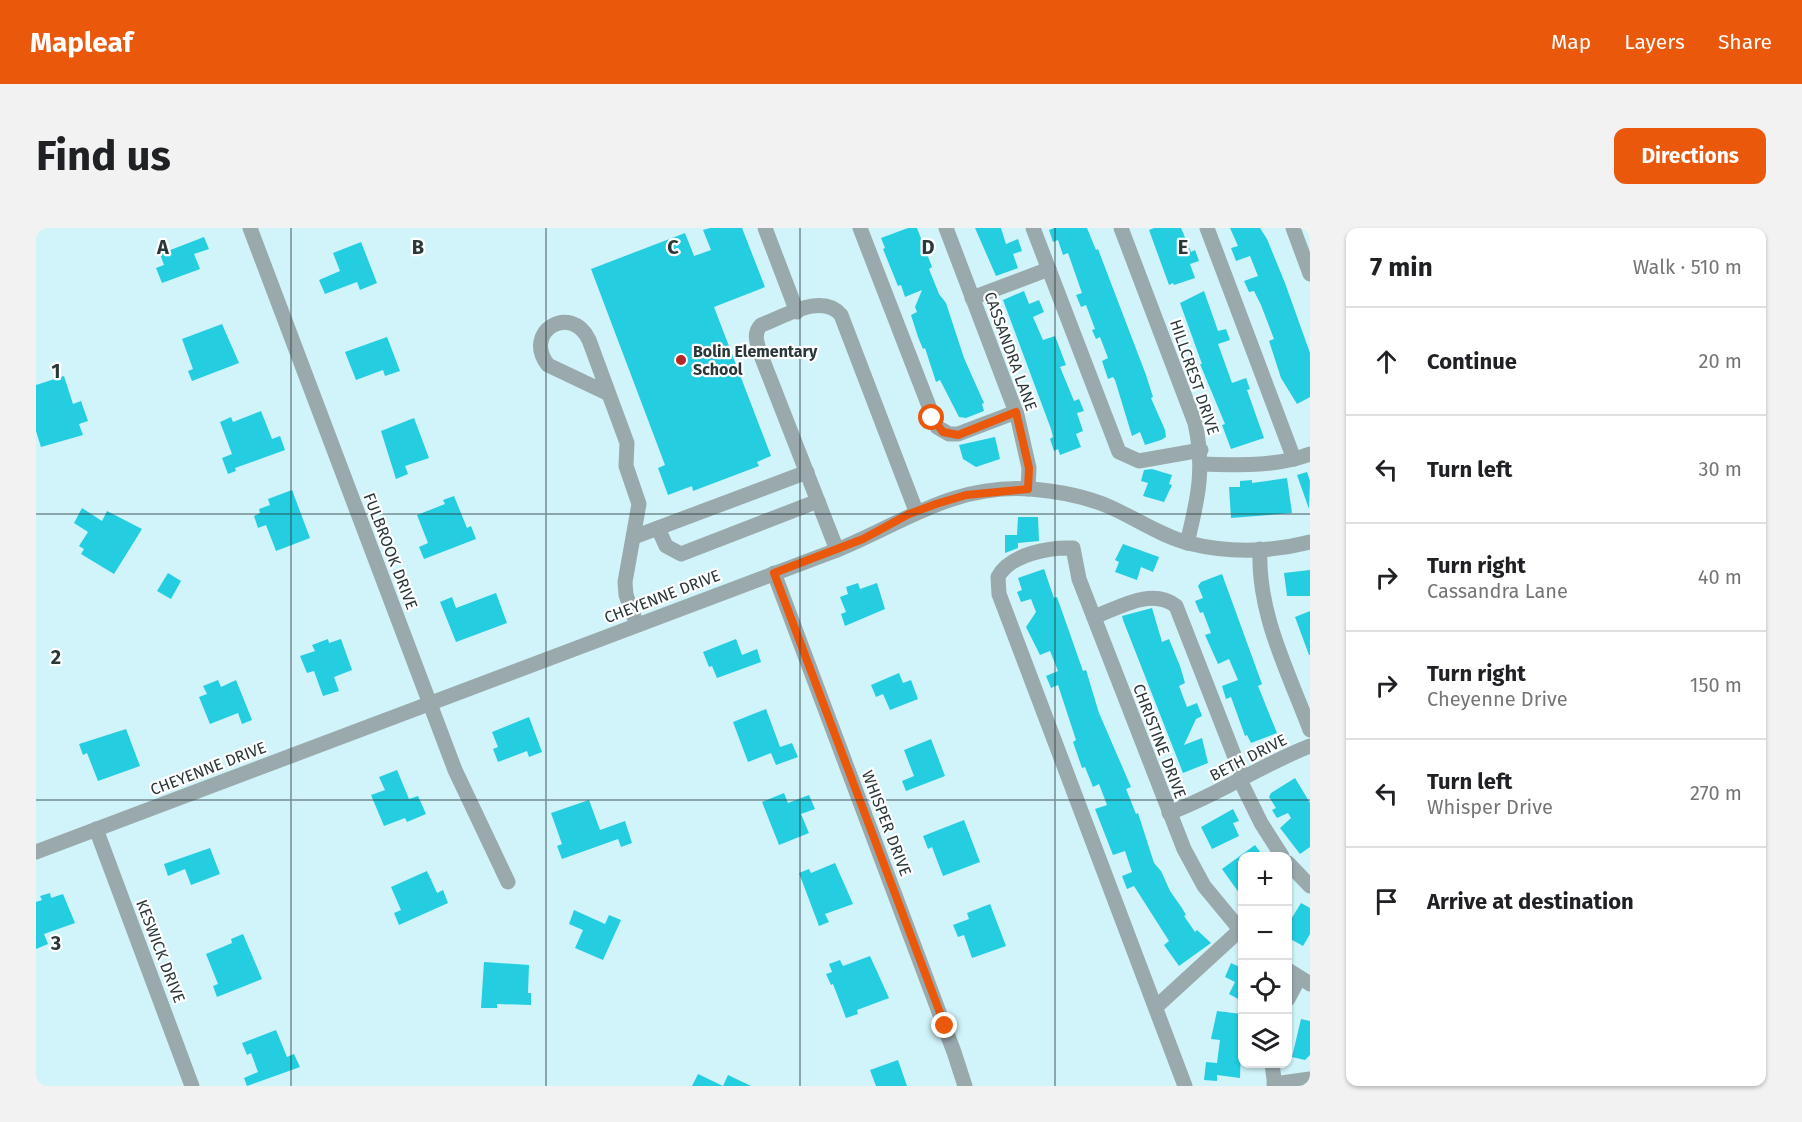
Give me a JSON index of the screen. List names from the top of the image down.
{
  "streets": {
    "street": [
      "CASSANDRA LANE",
      "HILLCREST DRIVE",
      "FULBROOK DRIVE",
      "CHEYENNE DRIVE",
      "CHRISTINE DRIVE",
      "BETH DRIVE",
      "WHISPER DRIVE",
      "KESWICK DRIVE"
    ]
  },
  "crossings": [
    ["CASSANDRA LANE", "CHEYENNE DRIVE"],
    ["HILLCREST DRIVE", "CHEYENNE DRIVE"],
    ["FULBROOK DRIVE", "CHEYENNE DRIVE"],
    ["CHEYENNE DRIVE", "WHISPER DRIVE"],
    ["CHEYENNE DRIVE", "KESWICK DRIVE"],
    ["CHRISTINE DRIVE", "BETH DRIVE"]
  ],
  "places": ["Bolin Elementary School"],
  "page": {
    "header": "Mapleaf",
    "nav": ["Map", "Layers", "Share"],
    "buttons": "Directions",
    "title": "Find us",
    "heading": ["7 min", "Walk · 510 m"],
    "list": [
      ["Continue", "20 m"],
      ["Turn left", "30 m"],
      ["Turn right", "Cassandra Lane", "40 m"],
      ["Turn right", "Cheyenne Drive", "150 m"],
      ["Turn left", "Whisper Drive", "270 m"],
      "Arrive at destination"
    ],
    "map_buttons": ["+", "−"]
  },
  "grid": {
    "columns": [
      "A",
      "B",
      "C",
      "D",
      "E"
    ],
    "rows": ["1", "2", "3"]
  }
}
